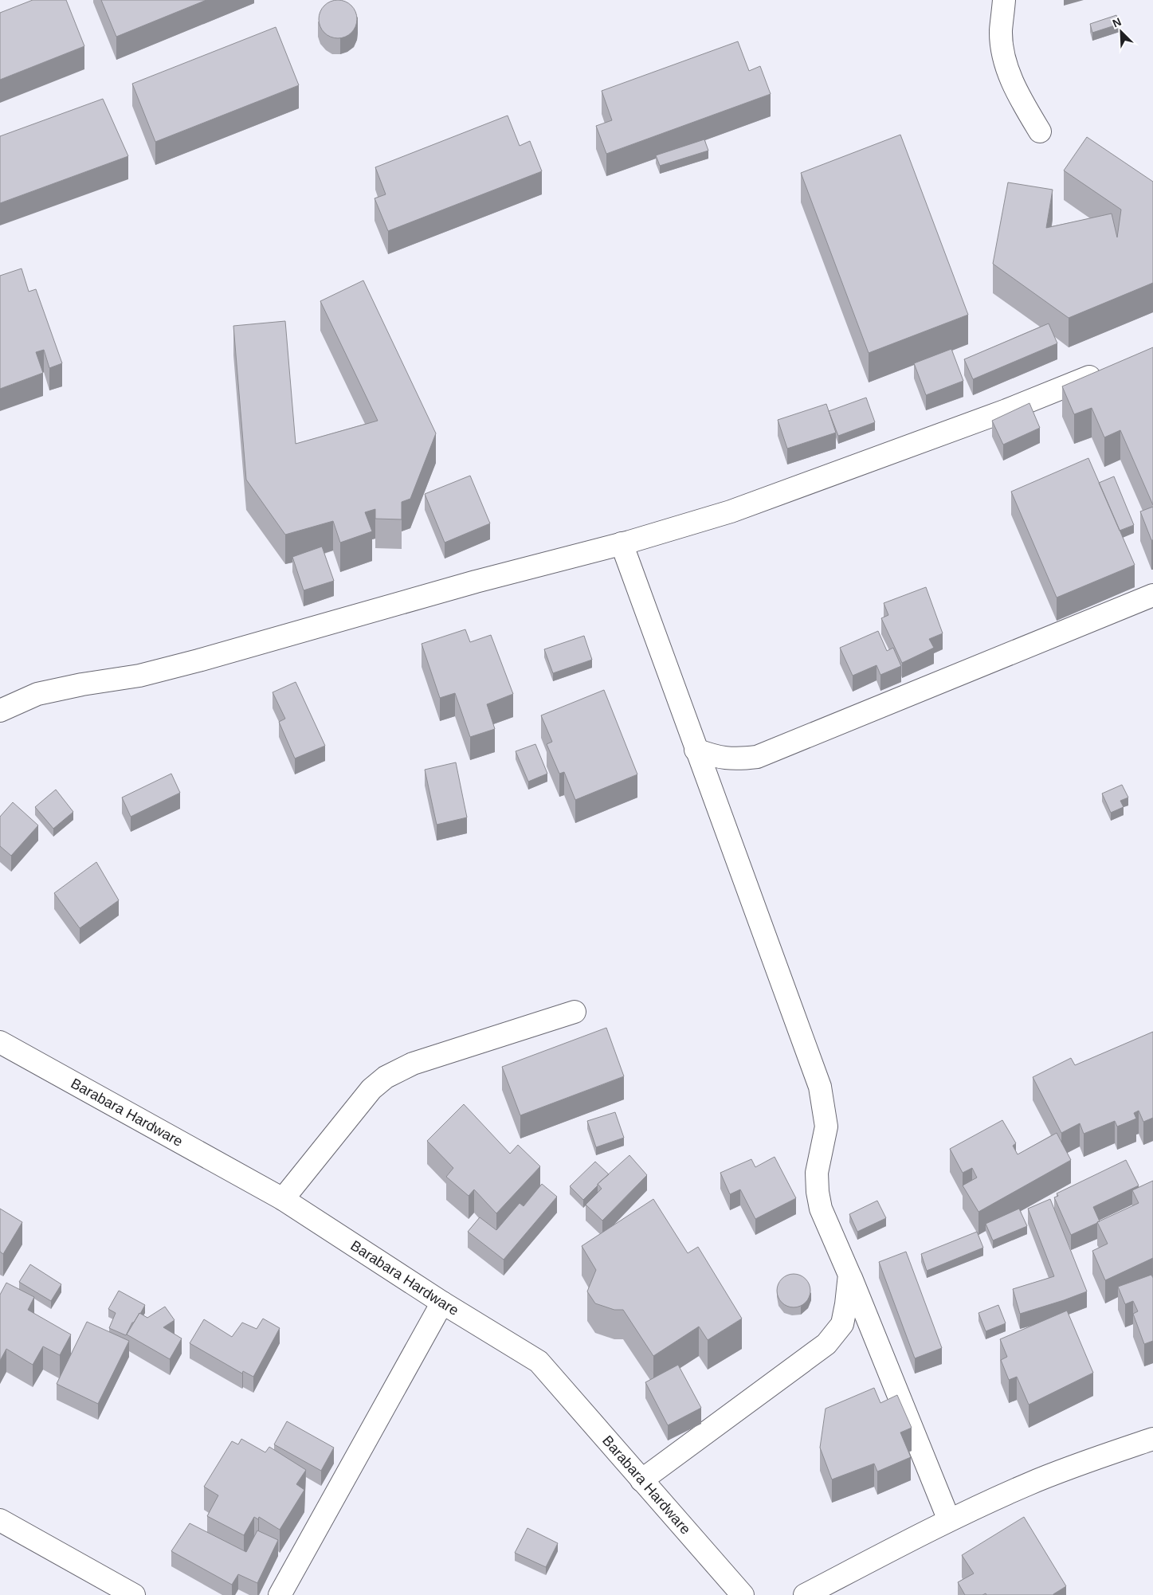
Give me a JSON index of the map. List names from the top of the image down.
{
  "streets": {
    "street": ["Barabara Hardware"]
  },
  "north": "top left"
}
